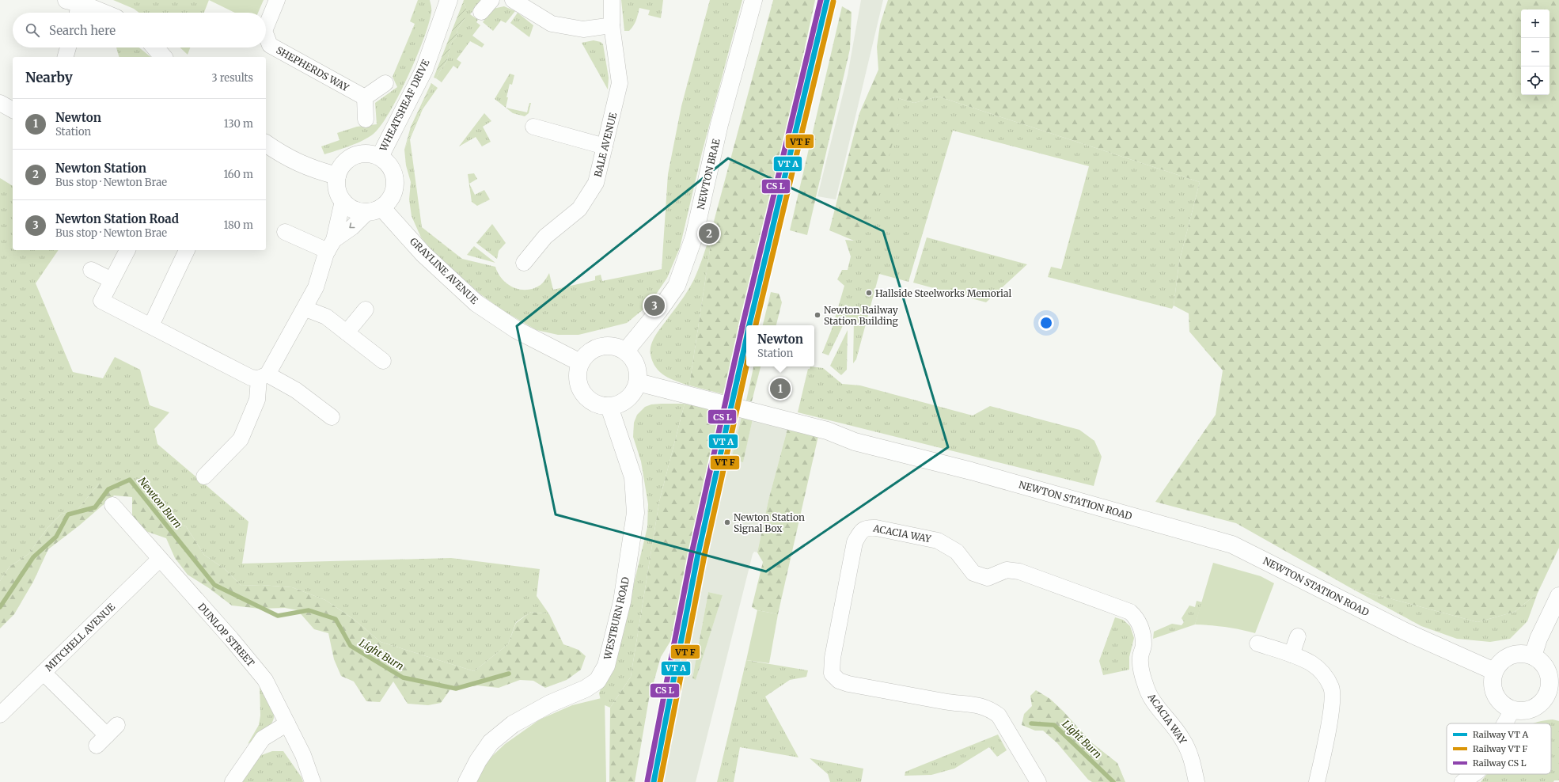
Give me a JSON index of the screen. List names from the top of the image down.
{
  "streets": {
    "street": [
      "SHEPHERDS WAY",
      "WHEATSHEAF DRIVE",
      "BALE AVENUE",
      "NEWTON BRAE",
      "GRAYLINE AVENUE",
      "NEWTON STATION ROAD",
      "ACACIA WAY",
      "WESTBURN ROAD",
      "DUNLOP STREET",
      "MITCHELL AVENUE"
    ]
  },
  "crossings": [
    ["WHEATSHEAF DRIVE", "GRAYLINE AVENUE"],
    ["NEWTON BRAE", "GRAYLINE AVENUE"],
    ["NEWTON BRAE", "NEWTON STATION ROAD"],
    ["NEWTON BRAE", "WESTBURN ROAD"],
    ["GRAYLINE AVENUE", "NEWTON STATION ROAD"],
    ["GRAYLINE AVENUE", "WESTBURN ROAD"],
    ["NEWTON STATION ROAD", "WESTBURN ROAD"],
    ["DUNLOP STREET", "MITCHELL AVENUE"]
  ],
  "water": ["Newton Burn", "Light Burn"],
  "places": ["Hallside Steelworks Memorial", "Newton Railway Station Building", "Newton Station Signal Box"],
  "legend": ["Railway VT A", "Railway VT F", "Railway CS L"],
  "page": {
    "map_buttons": ["+", "−"],
    "search": "Search here",
    "heading": ["Nearby", "3 results"],
    "list": [
      {
        "mark": "1",
        "name": "Newton",
        "note": "Station",
        "value": "130 m"
      },
      {
        "mark": "2",
        "name": "Newton Station",
        "note": "Bus stop · Newton Brae",
        "value": "160 m"
      },
      {
        "mark": "3",
        "name": "Newton Station Road",
        "note": "Bus stop · Newton Brae",
        "value": "180 m"
      }
    ],
    "pins": ["2", "3", "1"],
    "popup": ["Newton", "Station"]
  }
}
